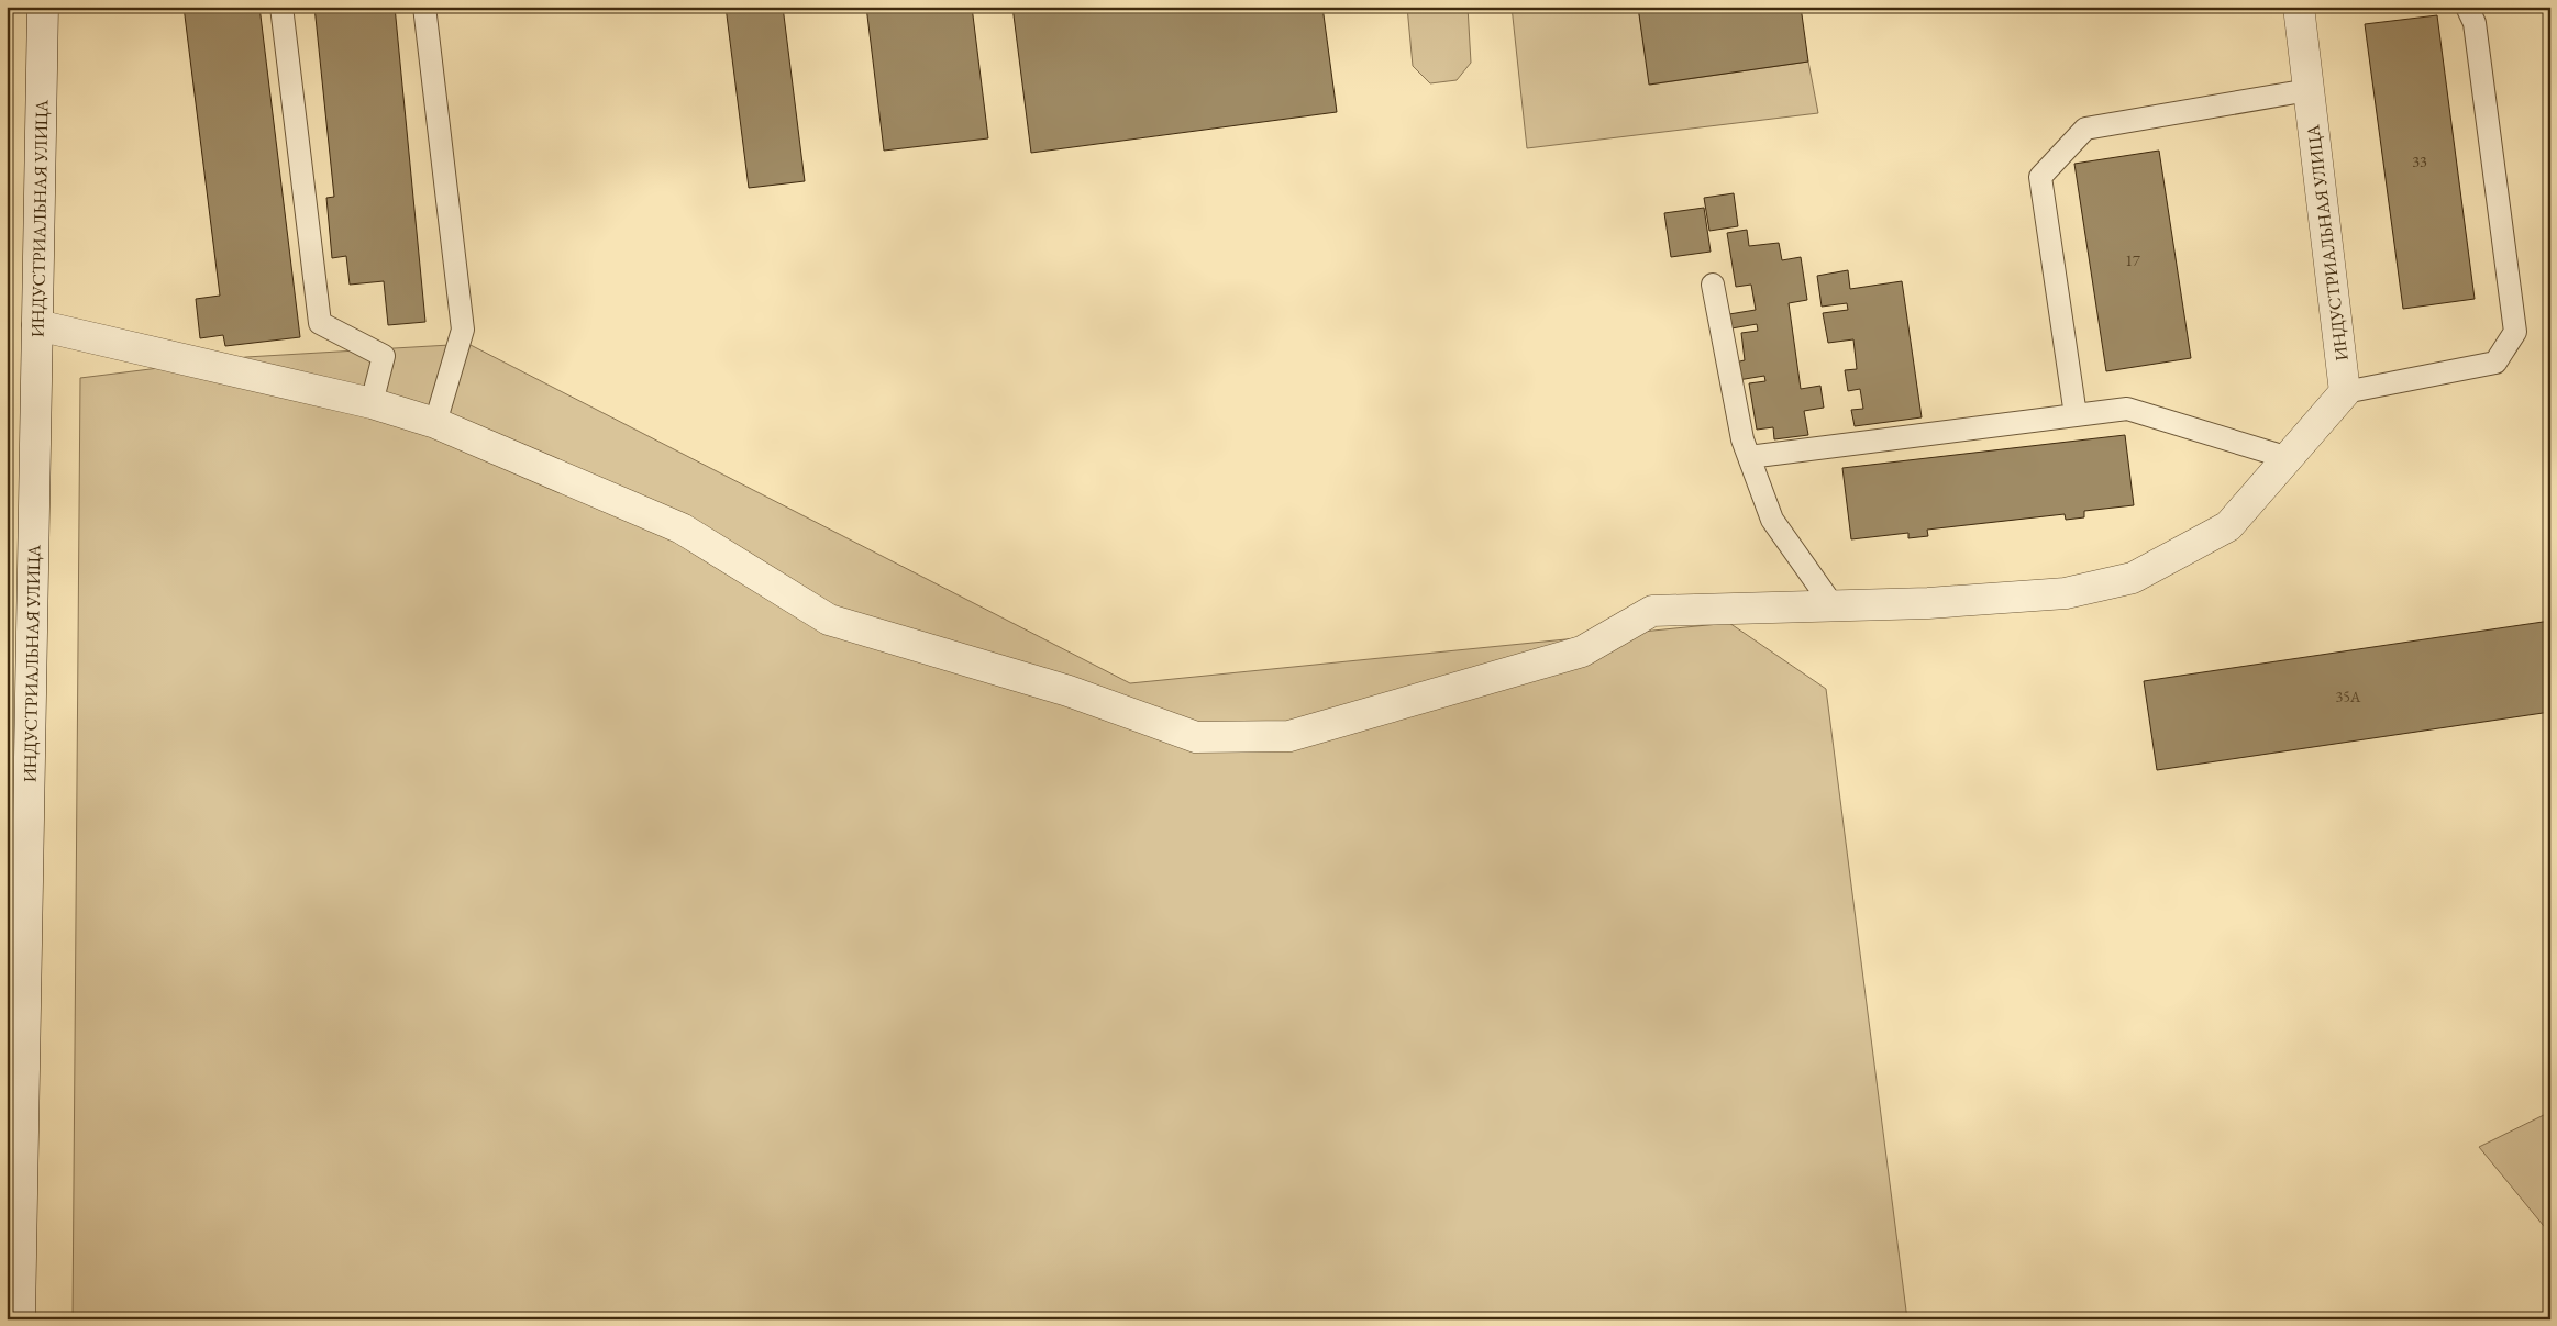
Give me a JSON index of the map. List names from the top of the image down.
{
  "streets": {
    "street": ["ИНДУСТРИАЛЬНАЯ УЛИЦА"]
  },
  "house_numbers": ["33", "17", "35А"]
}
